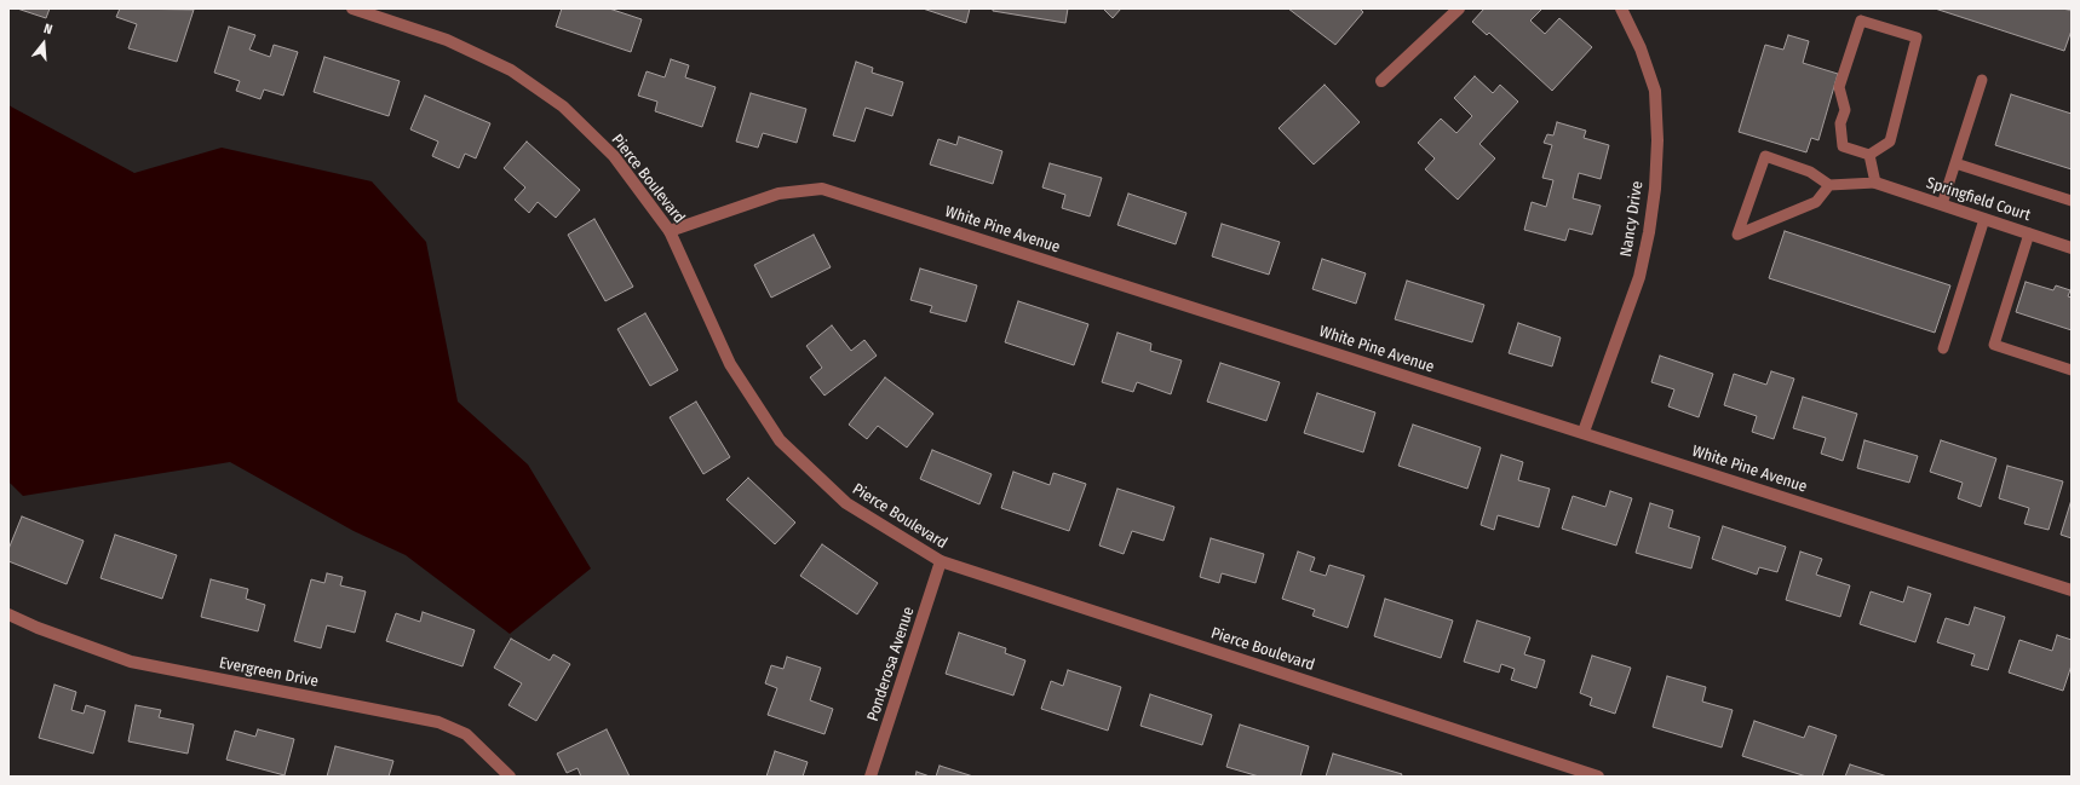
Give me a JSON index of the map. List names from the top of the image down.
{
  "streets": {
    "street": [
      "Pierce Boulevard",
      "Springfield Court",
      "Nancy Drive",
      "White Pine Avenue",
      "Ponderosa Avenue",
      "Evergreen Drive"
    ]
  },
  "crossings": [
    ["Pierce Boulevard", "White Pine Avenue"],
    ["Pierce Boulevard", "Ponderosa Avenue"],
    ["Nancy Drive", "White Pine Avenue"]
  ],
  "north": "top"
}
